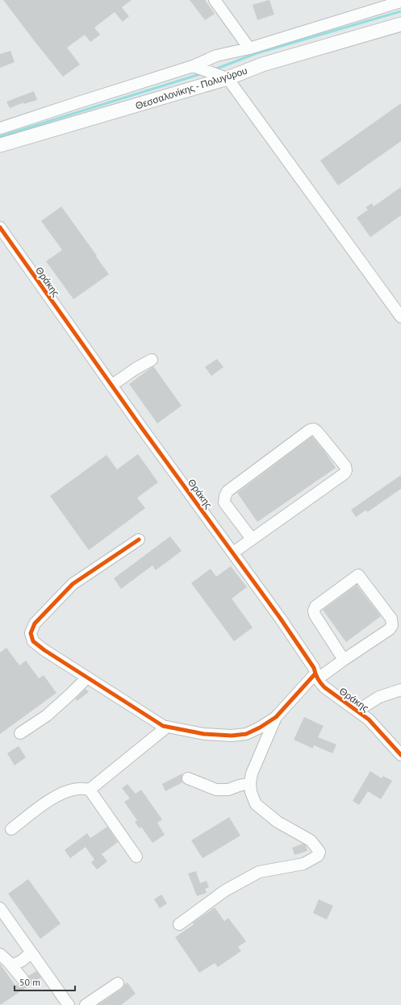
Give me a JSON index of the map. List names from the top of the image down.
{
  "streets": {
    "main road": ["Θεσσαλονίκης - Πολυγύρου"],
    "street": ["Θράκης"]
  },
  "scale_bar": "50 m"
}
